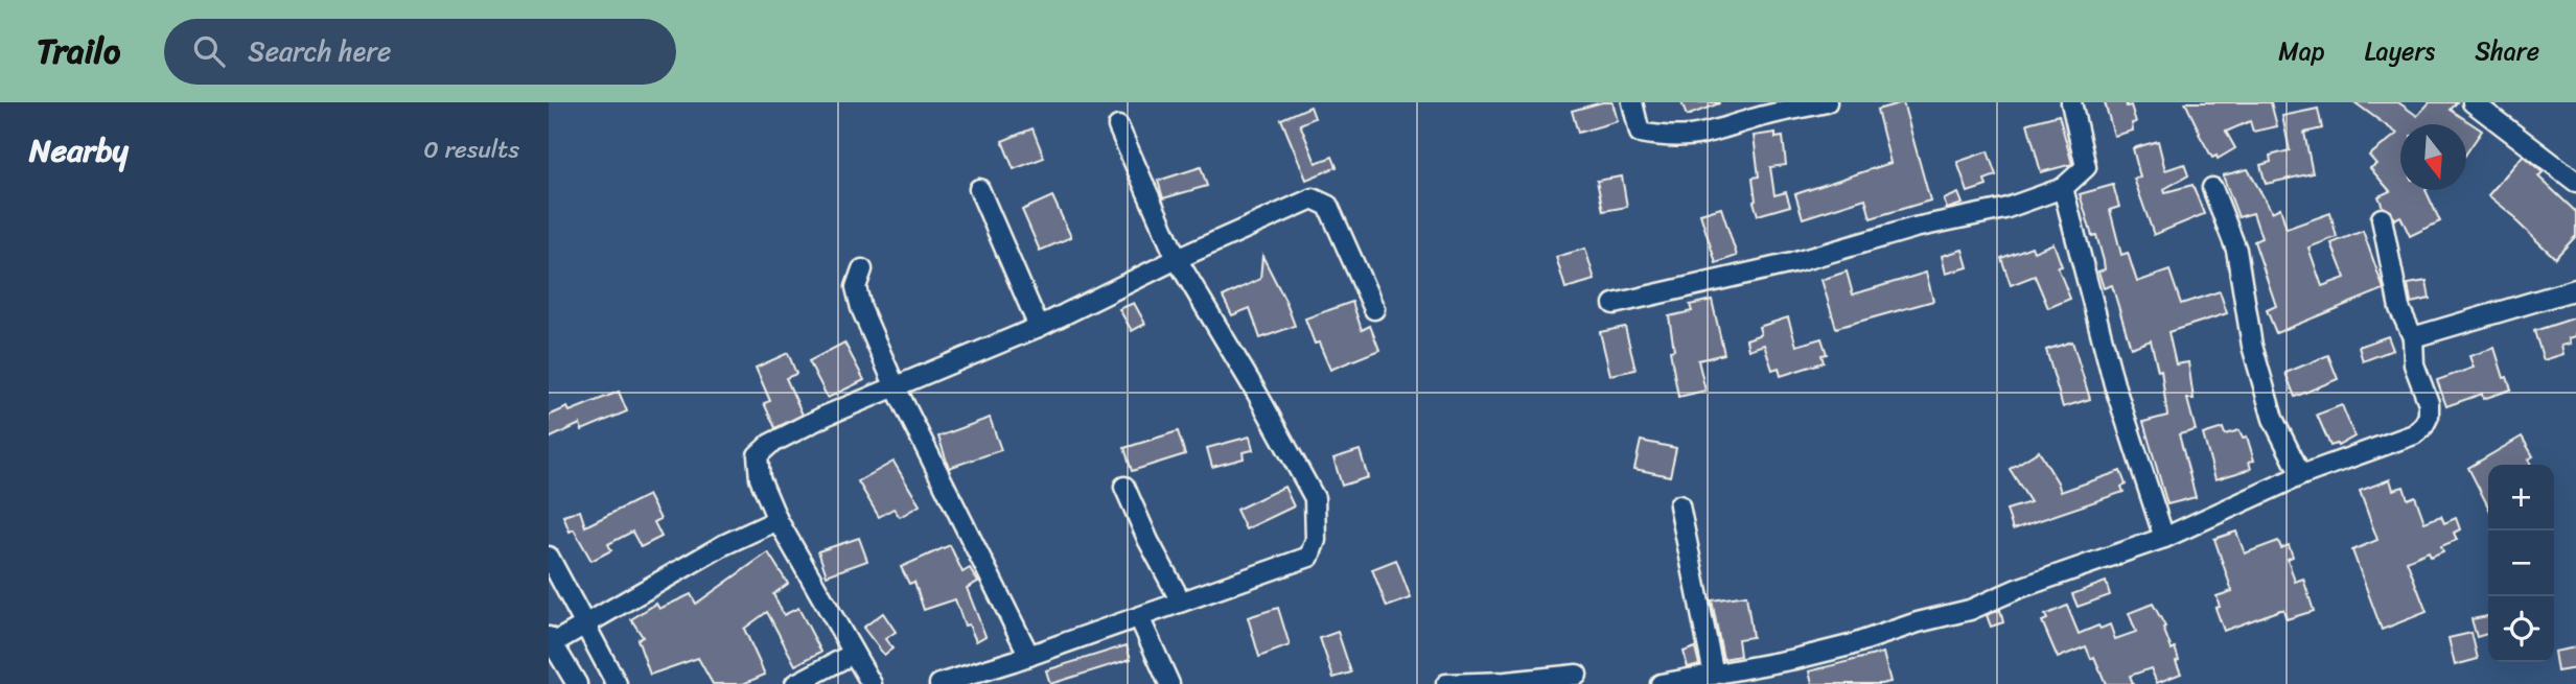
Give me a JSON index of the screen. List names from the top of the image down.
{
  "north": "bottom",
  "page": {
    "header": "Trailo",
    "search": "Search here",
    "nav": ["Map", "Layers", "Share"],
    "heading": ["Nearby", "0 results"],
    "map_buttons": ["+", "−"]
  }
}
